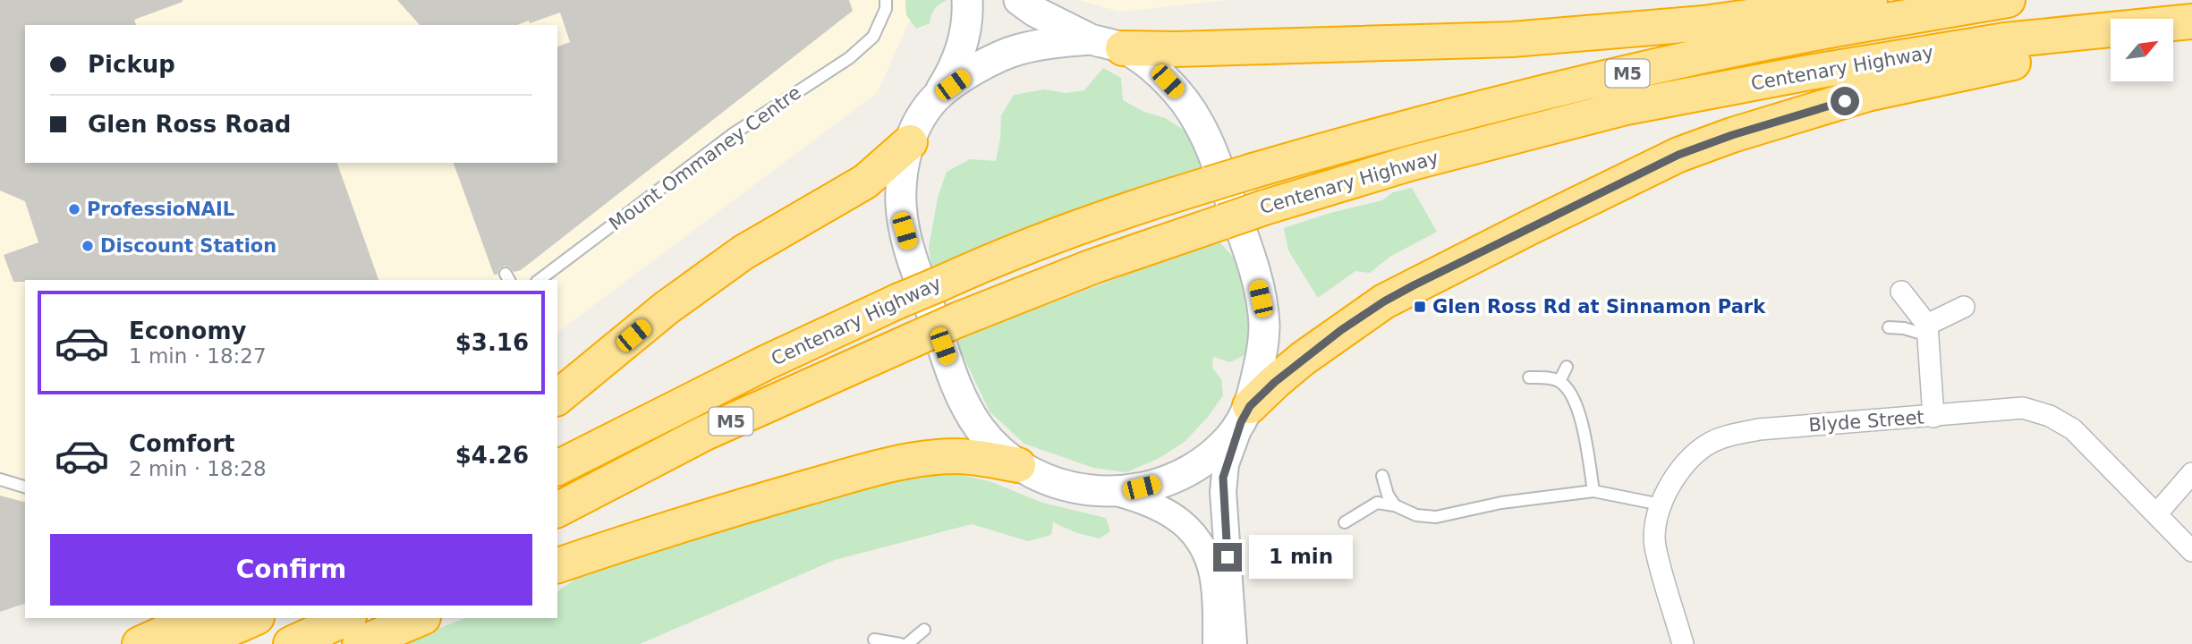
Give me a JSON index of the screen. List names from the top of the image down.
{
  "streets": {
    "highway": ["Centenary Highway", "M5"],
    "street": ["Blyde Street"],
    "lane": ["Mount Ommaney Centre"]
  },
  "places": {
    "other": ["ProfessioNAIL", "Discount Station"],
    "transit": ["Glen Ross Rd at Sinnamon Park"]
  },
  "north": "top right",
  "page": {
    "banner": ["Pickup", "Glen Ross Road"],
    "list": [
      {
        "name": "Economy",
        "note": "1 min · 18:27",
        "value": "$3.16"
      },
      {
        "name": "Comfort",
        "note": "2 min · 18:28",
        "value": "$4.26"
      }
    ],
    "buttons": "Confirm",
    "bubble": "1 min"
  }
}
